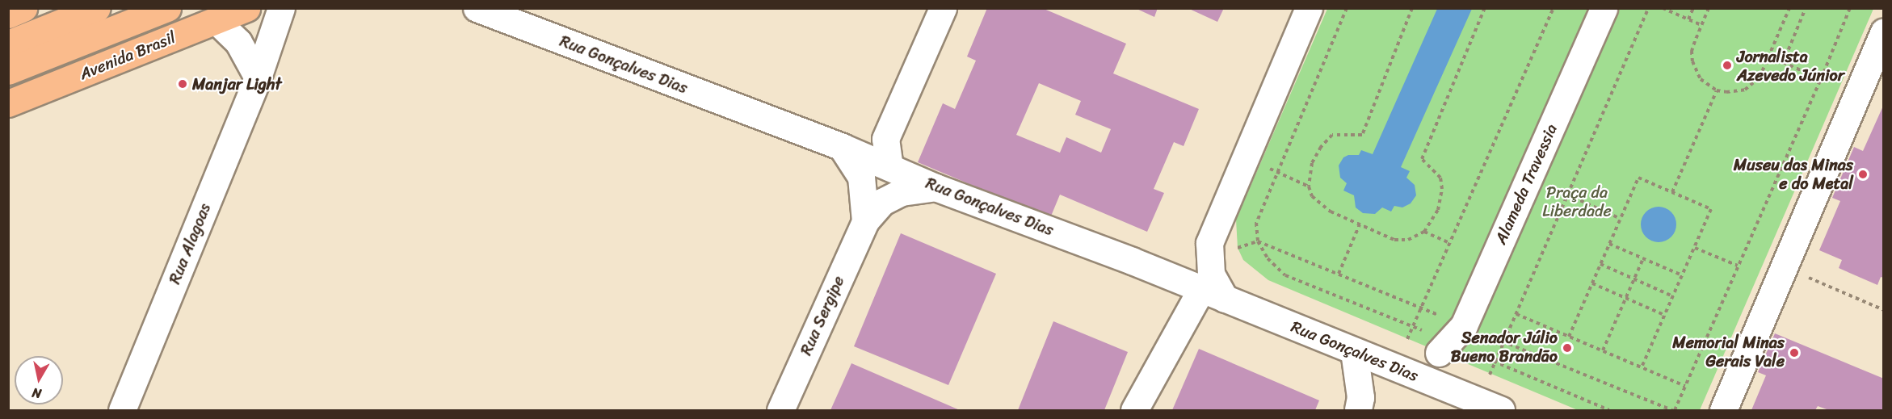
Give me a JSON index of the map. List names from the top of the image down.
{
  "streets": {
    "main road": ["Avenida Brasil"],
    "street": [
      "Rua Gonçalves Dias",
      "Alameda Travessia",
      "Rua Alagoas",
      "Rua Sergipe"
    ]
  },
  "crossings": [
    ["Rua Gonçalves Dias", "Rua Sergipe"]
  ],
  "parks": ["Praça da Liberdade"],
  "places": [
    "Jornalista Azevedo Júnior",
    "Manjar Light",
    "Museu das Minas e do Metal",
    "Senador Júlio Bueno Brandão",
    "Memorial Minas Gerais Vale"
  ],
  "north": "bottom"
}
